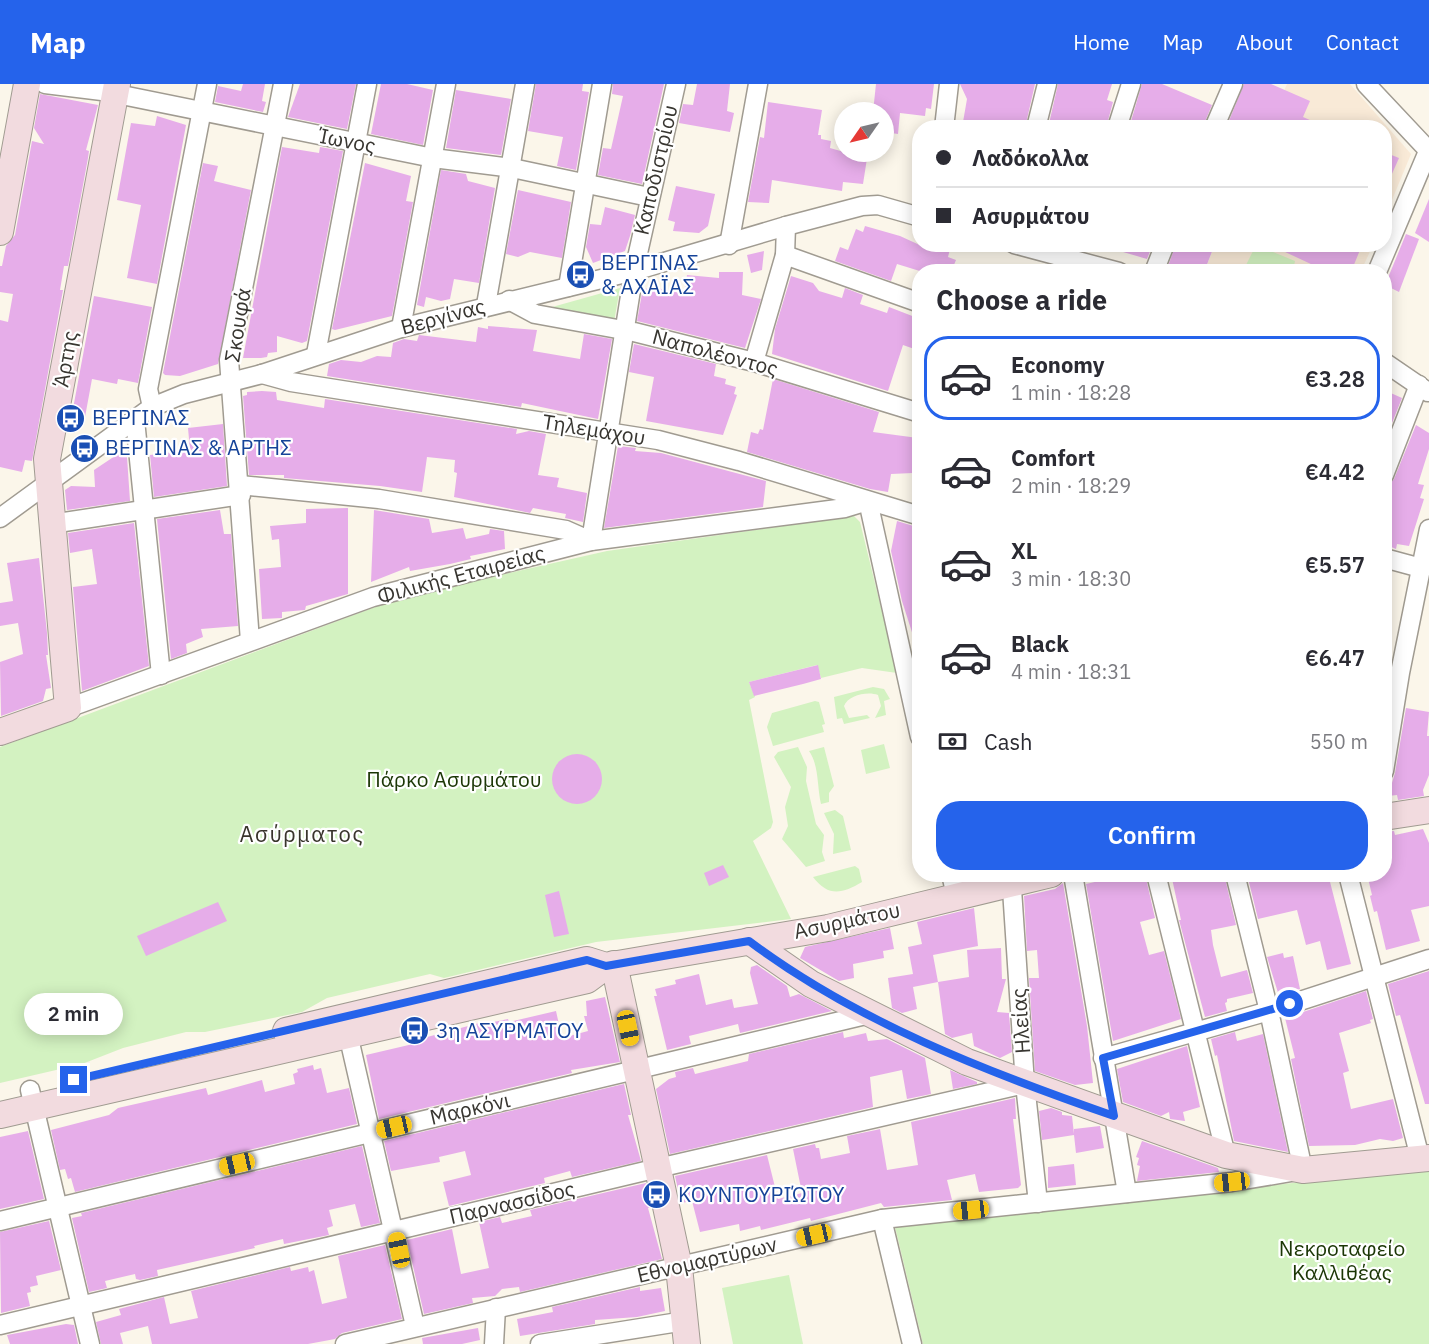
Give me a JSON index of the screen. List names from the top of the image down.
{
  "streets": {
    "street": [
      "Ίωνος",
      "Καποδιστρίου",
      "Βεργίνας",
      "Σκουφά",
      "Ναπολέοντος",
      "Άρτης",
      "Τηλεμάχου",
      "Φιλικής Εταιρείας",
      "Ασυρμάτου",
      "Ηλείας",
      "Μαρκόνι",
      "Παρνασσίδος",
      "Εθνομαρτύρων"
    ]
  },
  "crossings": [
    ["Ίωνος", "Καποδιστρίου"],
    ["Ίωνος", "Σκουφά"],
    ["Ίωνος", "Άρτης"],
    ["Καποδιστρίου", "Βεργίνας"],
    ["Καποδιστρίου", "Ναπολέοντος"],
    ["Καποδιστρίου", "Τηλεμάχου"],
    ["Καποδιστρίου", "Φιλικής Εταιρείας"],
    ["Βεργίνας", "Σκουφά"],
    ["Βεργίνας", "Ναπολέοντος"],
    ["Βεργίνας", "Άρτης"],
    ["Βεργίνας", "Τηλεμάχου"],
    ["Σκουφά", "Φιλικής Εταιρείας"],
    ["Άρτης", "Φιλικής Εταιρείας"],
    ["Τηλεμάχου", "Φιλικής Εταιρείας"],
    ["Ηλείας", "Παρνασσίδος"],
    ["Ηλείας", "Εθνομαρτύρων"]
  ],
  "districts": ["Ασύρματος"],
  "parks": ["Πάρκο Ασυρμάτου", "Νεκροταφείο Καλλιθέας"],
  "places": {
    "bus stop": [
      "ΒΕΡΓΙΝΑΣ & ΑΧΑΪΑΣ",
      "ΒΕΡΓΙΝΑΣ",
      "ΒΕΡΓΙΝΑΣ & ΑΡΤΗΣ",
      "3η ΑΣΥΡΜΑΤΟΥ",
      "ΚΟΥΝΤΟΥΡΙΏΤΟΥ"
    ]
  },
  "north": "bottom left",
  "page": {
    "header": "Map",
    "nav": [
      "Home",
      "Map",
      "About",
      "Contact"
    ],
    "banner": ["Λαδόκολλα", "Ασυρμάτου"],
    "heading": "Choose a ride",
    "list": [
      {
        "name": "Economy",
        "note": "1 min · 18:28",
        "value": "€3.28"
      },
      {
        "name": "Comfort",
        "note": "2 min · 18:29",
        "value": "€4.42"
      },
      {
        "name": "XL",
        "note": "3 min · 18:30",
        "value": "€5.57"
      },
      {
        "name": "Black",
        "note": "4 min · 18:31",
        "value": "€6.47"
      }
    ],
    "pay": ["Cash", "550 m"],
    "buttons": "Confirm",
    "bubble": "2 min"
  }
}
